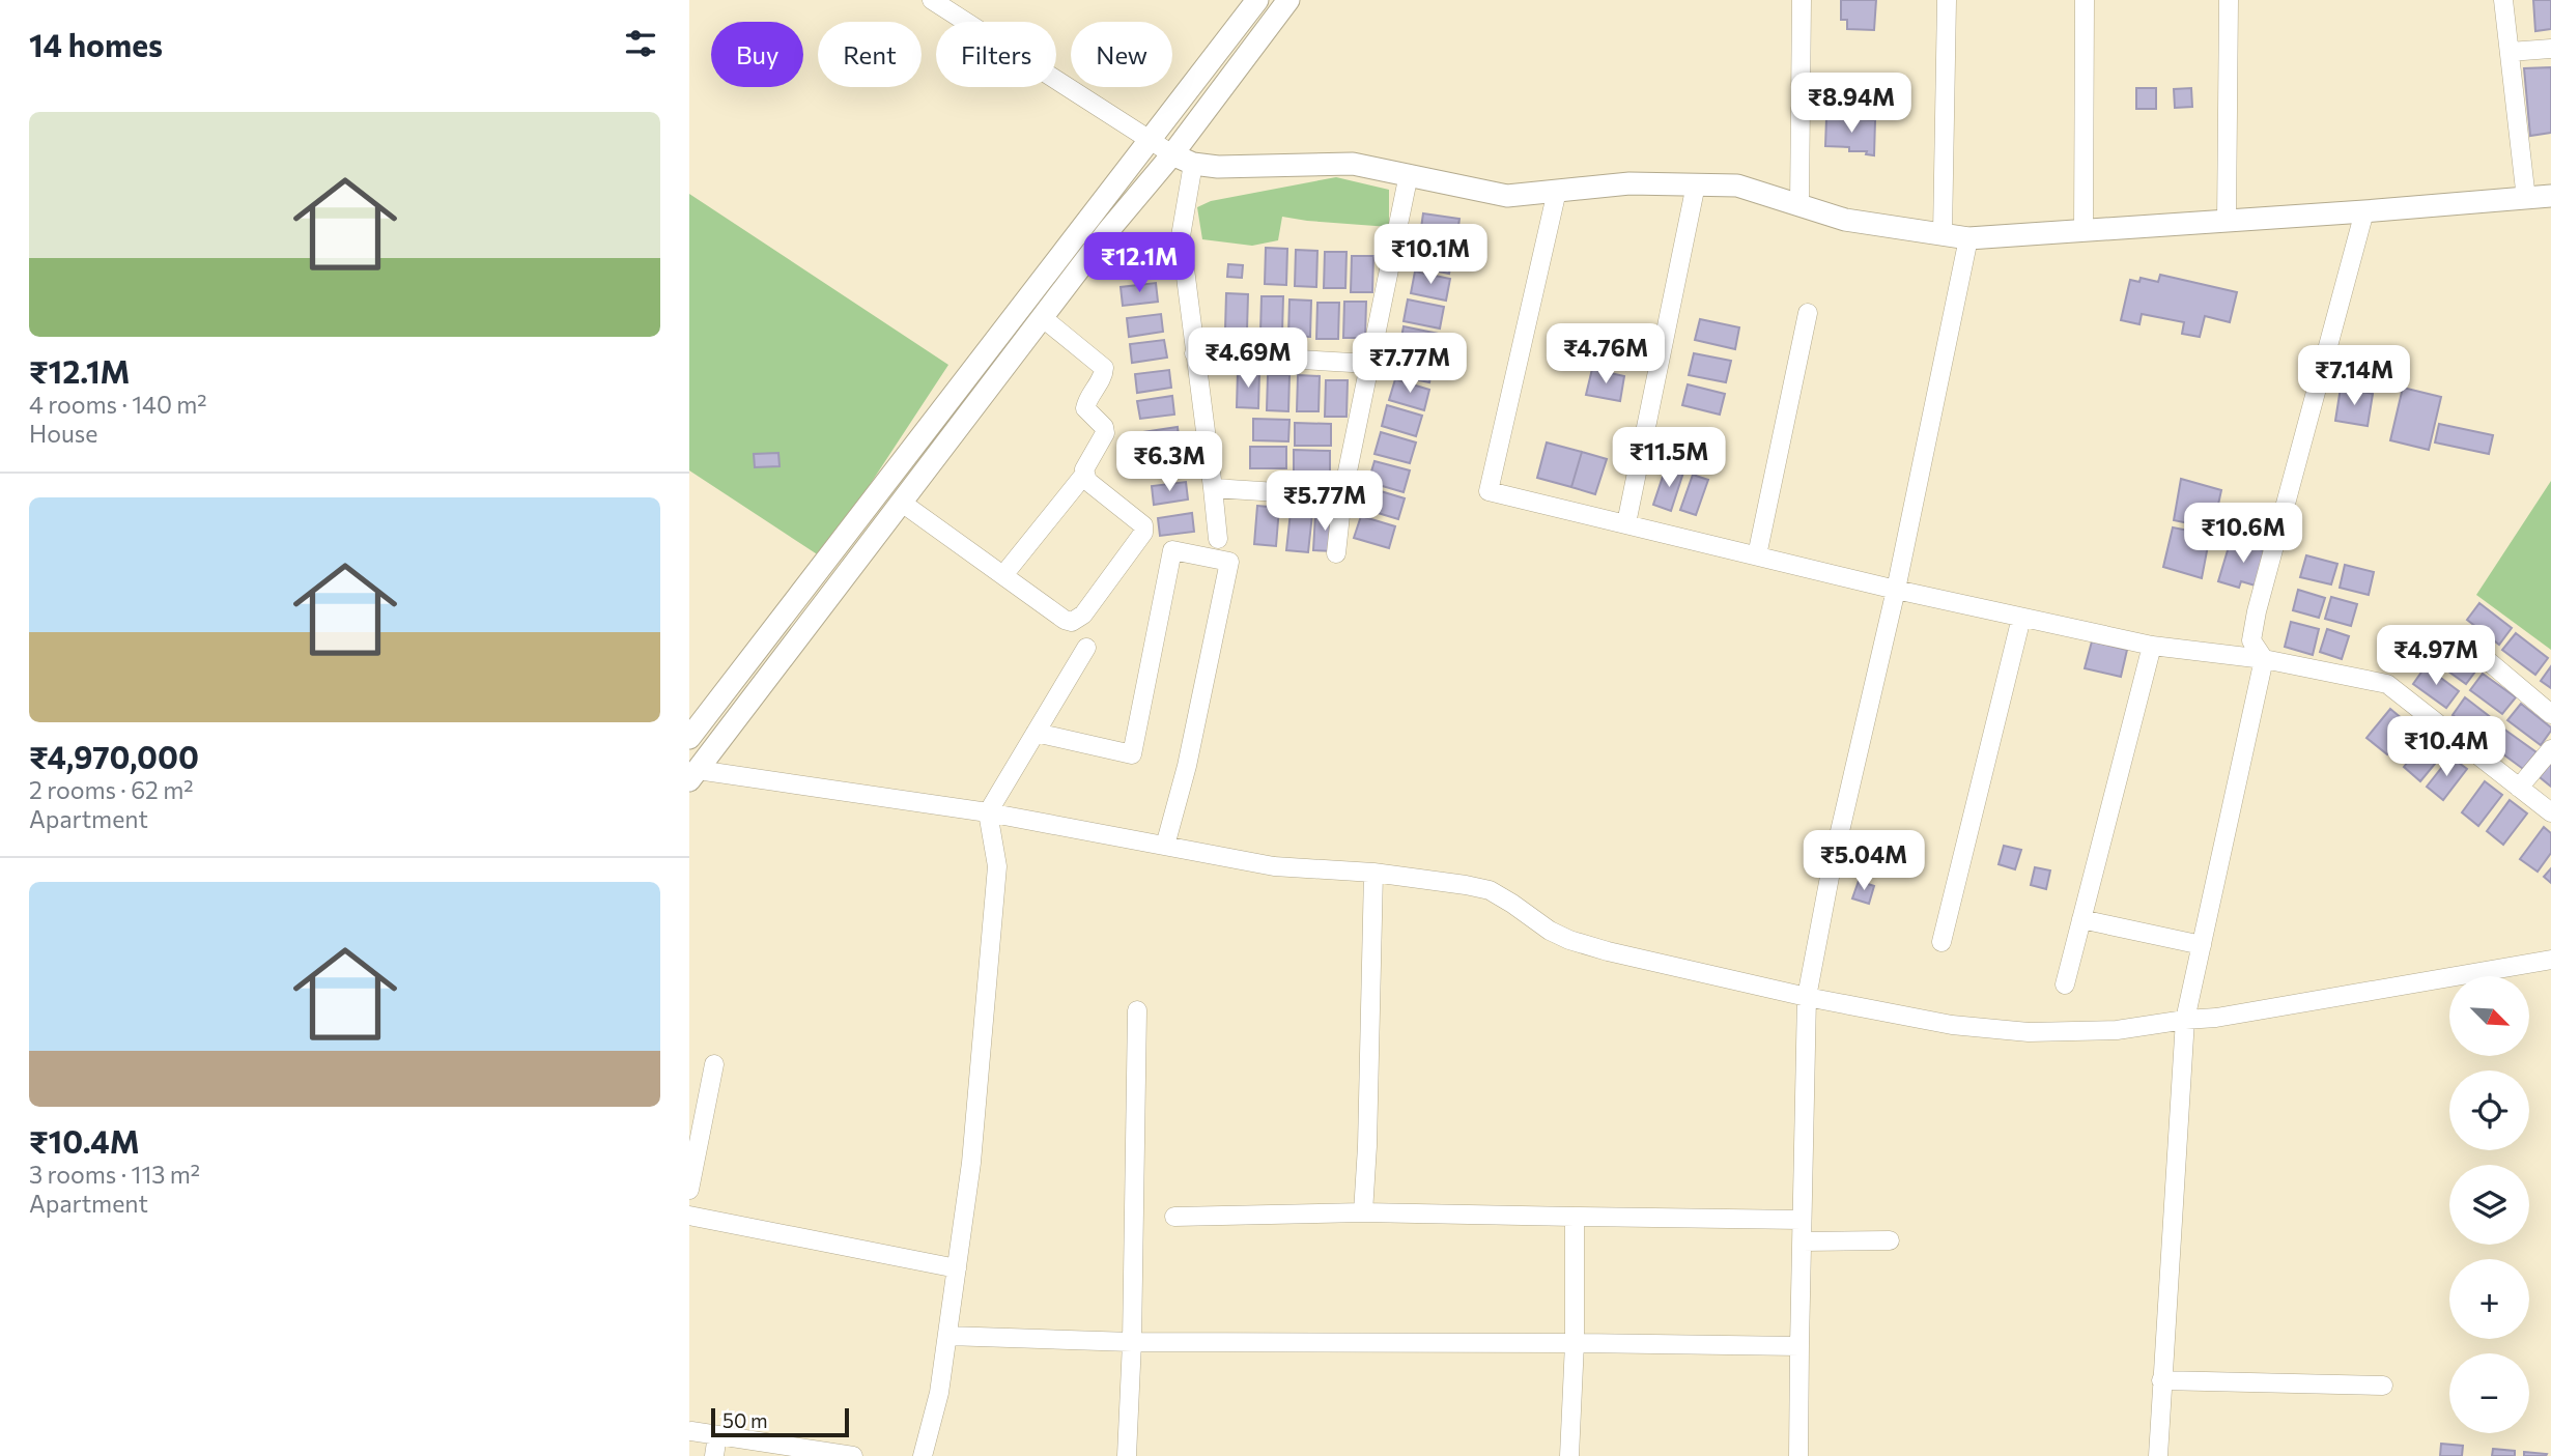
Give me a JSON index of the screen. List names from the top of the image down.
{
  "scale_bar": "50 m",
  "north": "bottom right",
  "page": {
    "heading": "14 homes",
    "chip": [
      "Buy",
      "Rent",
      "Filters",
      "New"
    ],
    "price": [
      "₹8.94M",
      "₹10.1M",
      "₹12.1M",
      "₹4.76M",
      "₹4.69M",
      "₹7.77M",
      "₹7.14M",
      "₹11.5M",
      "₹6.3M",
      "₹5.77M",
      "₹10.6M",
      "₹4.97M",
      "₹10.4M",
      "₹5.04M"
    ],
    "list": [
      {
        "name": "₹12.1M",
        "note": "4 rooms · 140 m² · House"
      },
      {
        "name": "₹4,970,000",
        "note": "2 rooms · 62 m² · Apartment"
      },
      {
        "name": "₹10.4M",
        "note": "3 rooms · 113 m² · Apartment"
      }
    ],
    "map_buttons": ["+", "−"],
    "scale": "50 m"
  }
}
